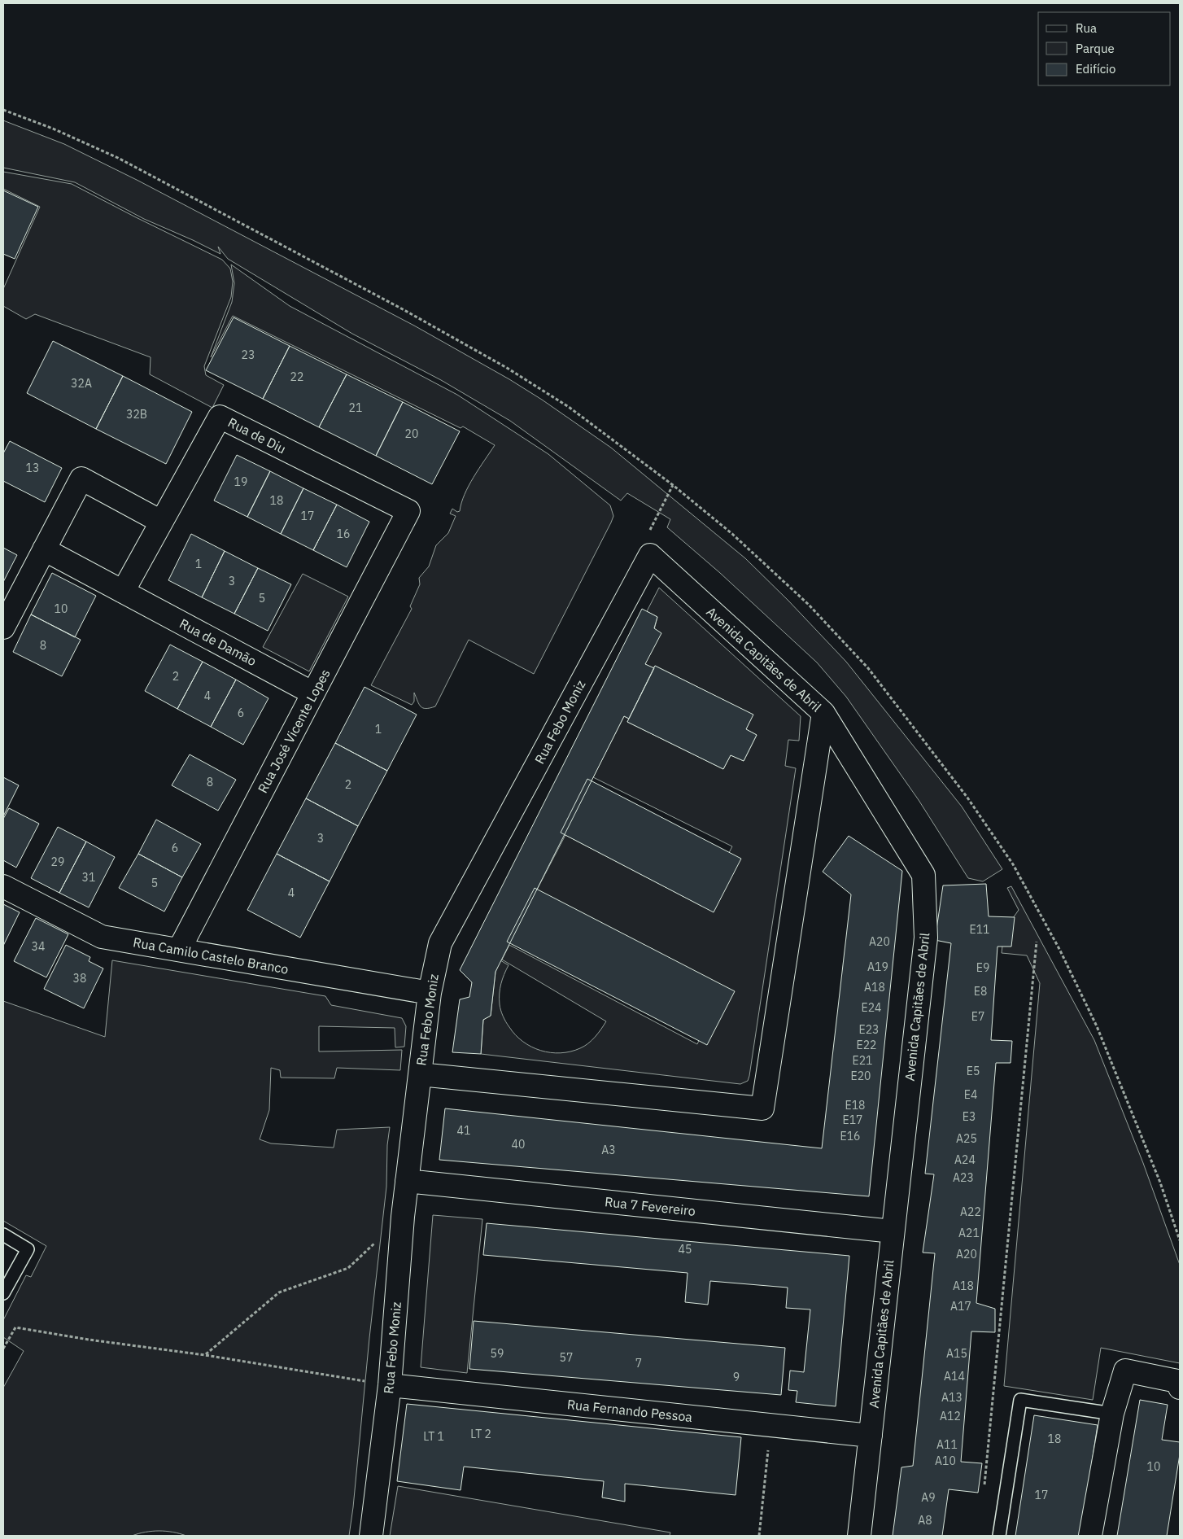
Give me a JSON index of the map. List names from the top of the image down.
{
  "streets": {
    "street": [
      "Rua de Diu",
      "Rua de Damão",
      "Avenida Capitães de Abril",
      "Rua Febo Moniz",
      "Rua José Vicente Lopes",
      "Rua Camilo Castelo Branco",
      "Rua 7 Fevereiro",
      "Rua Fernando Pessoa"
    ]
  },
  "crossings": [
    ["Rua de Diu", "Rua de Damão"],
    ["Rua de Diu", "Rua José Vicente Lopes"],
    ["Rua de Damão", "Rua José Vicente Lopes"],
    ["Avenida Capitães de Abril", "Rua Febo Moniz"],
    ["Avenida Capitães de Abril", "Rua 7 Fevereiro"],
    ["Avenida Capitães de Abril", "Rua Fernando Pessoa"],
    ["Rua Febo Moniz", "Rua Camilo Castelo Branco"],
    ["Rua Febo Moniz", "Rua 7 Fevereiro"],
    ["Rua Febo Moniz", "Rua Fernando Pessoa"],
    ["Rua José Vicente Lopes", "Rua Camilo Castelo Branco"]
  ],
  "house_numbers": [
    "23",
    "22",
    "32A",
    "21",
    "32B",
    "20",
    "13",
    "19",
    "18",
    "17",
    "16",
    "1",
    "3",
    "5",
    "10",
    "8",
    "2",
    "4",
    "6",
    "1",
    "8",
    "2",
    "3",
    "6",
    "29",
    "31",
    "5",
    "4",
    "E11",
    "A20",
    "34",
    "A19",
    "E9",
    "38",
    "A18",
    "E8",
    "E24",
    "E7",
    "E23",
    "E22",
    "E21",
    "E5",
    "E20",
    "E4",
    "E18",
    "E3",
    "E17",
    "41",
    "E16",
    "A25",
    "40",
    "A3",
    "A24",
    "A23",
    "A22",
    "A21",
    "45",
    "A20",
    "A18",
    "A17",
    "59",
    "A15",
    "57",
    "7",
    "A14",
    "9",
    "A13",
    "A12",
    "LT 2",
    "LT 1",
    "18",
    "A11",
    "A10",
    "10",
    "17",
    "A9",
    "A8"
  ],
  "legend": ["Rua", "Parque", "Edifício"]
}
